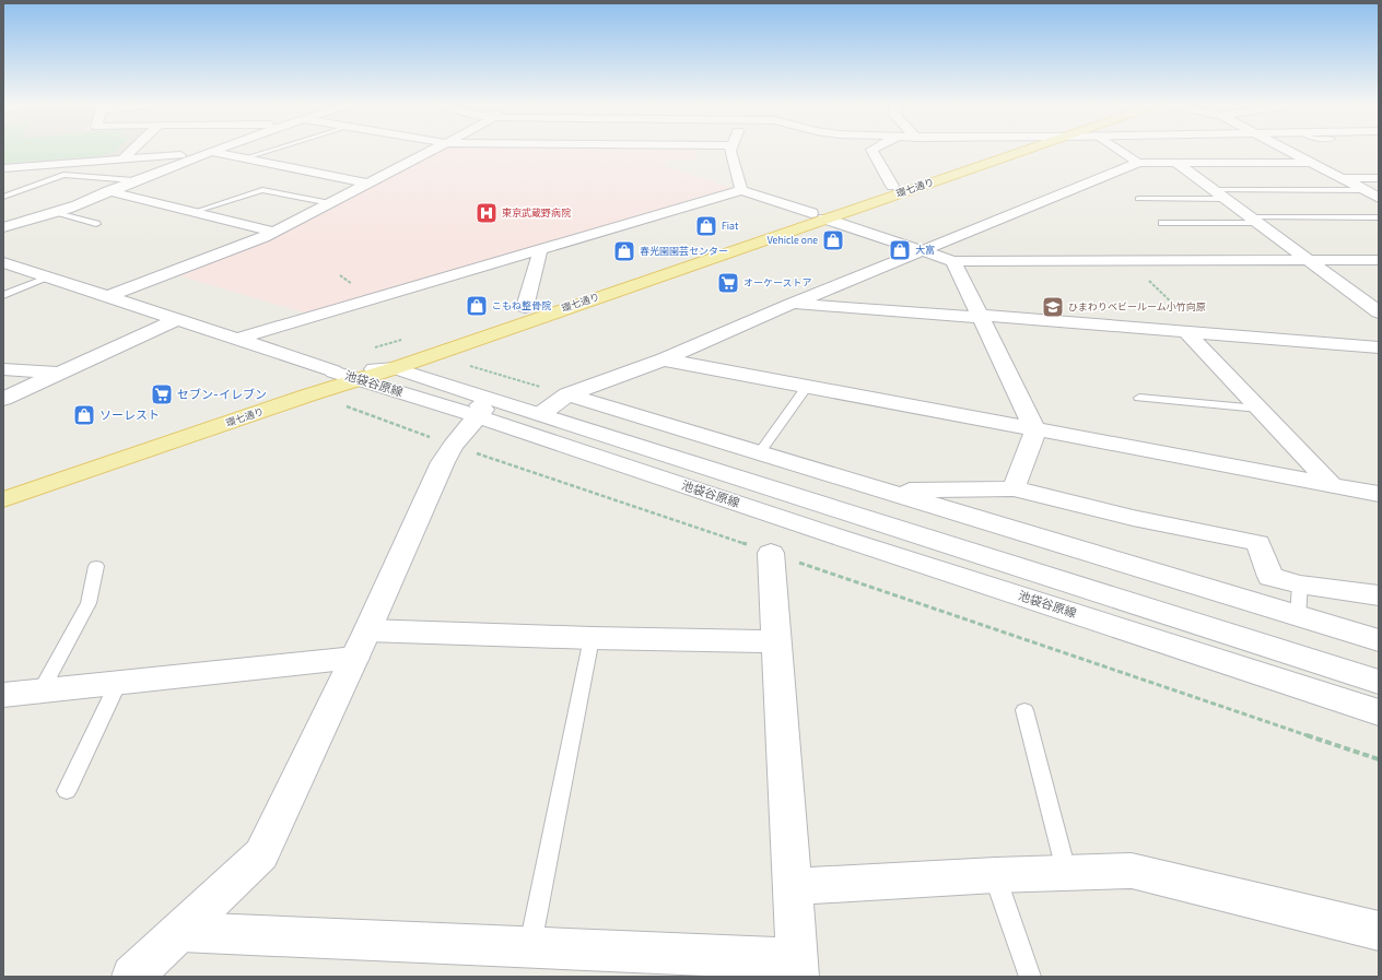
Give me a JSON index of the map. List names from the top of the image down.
{
  "streets": {
    "main road": ["環七通り"],
    "street": ["池袋谷原線"]
  },
  "crossings": [
    ["環七通り", "池袋谷原線"]
  ],
  "places": {
    "hospital": ["東京武蔵野病院"],
    "shop": [
      "Fiat",
      "Vehicle one",
      "大富",
      "春光園園芸センター",
      "こもね整骨院",
      "ソーレスト"
    ],
    "supermarket": ["オーケーストア", "セブン-イレブン"],
    "school or university": ["ひまわりベビールーム小竹向原"]
  }
}
